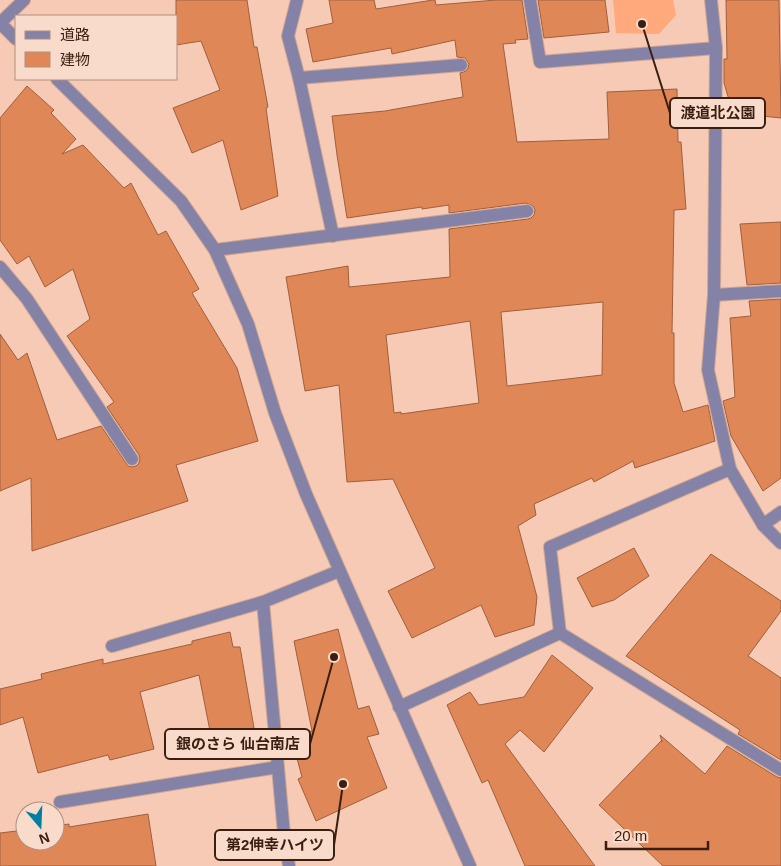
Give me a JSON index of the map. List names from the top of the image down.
{
  "places": ["渡道北公園", "銀のさら 仙台南店", "第2伸幸ハイツ"],
  "legend": ["道路", "建物"],
  "scale_bar": "20 m",
  "north": "bottom"
}
